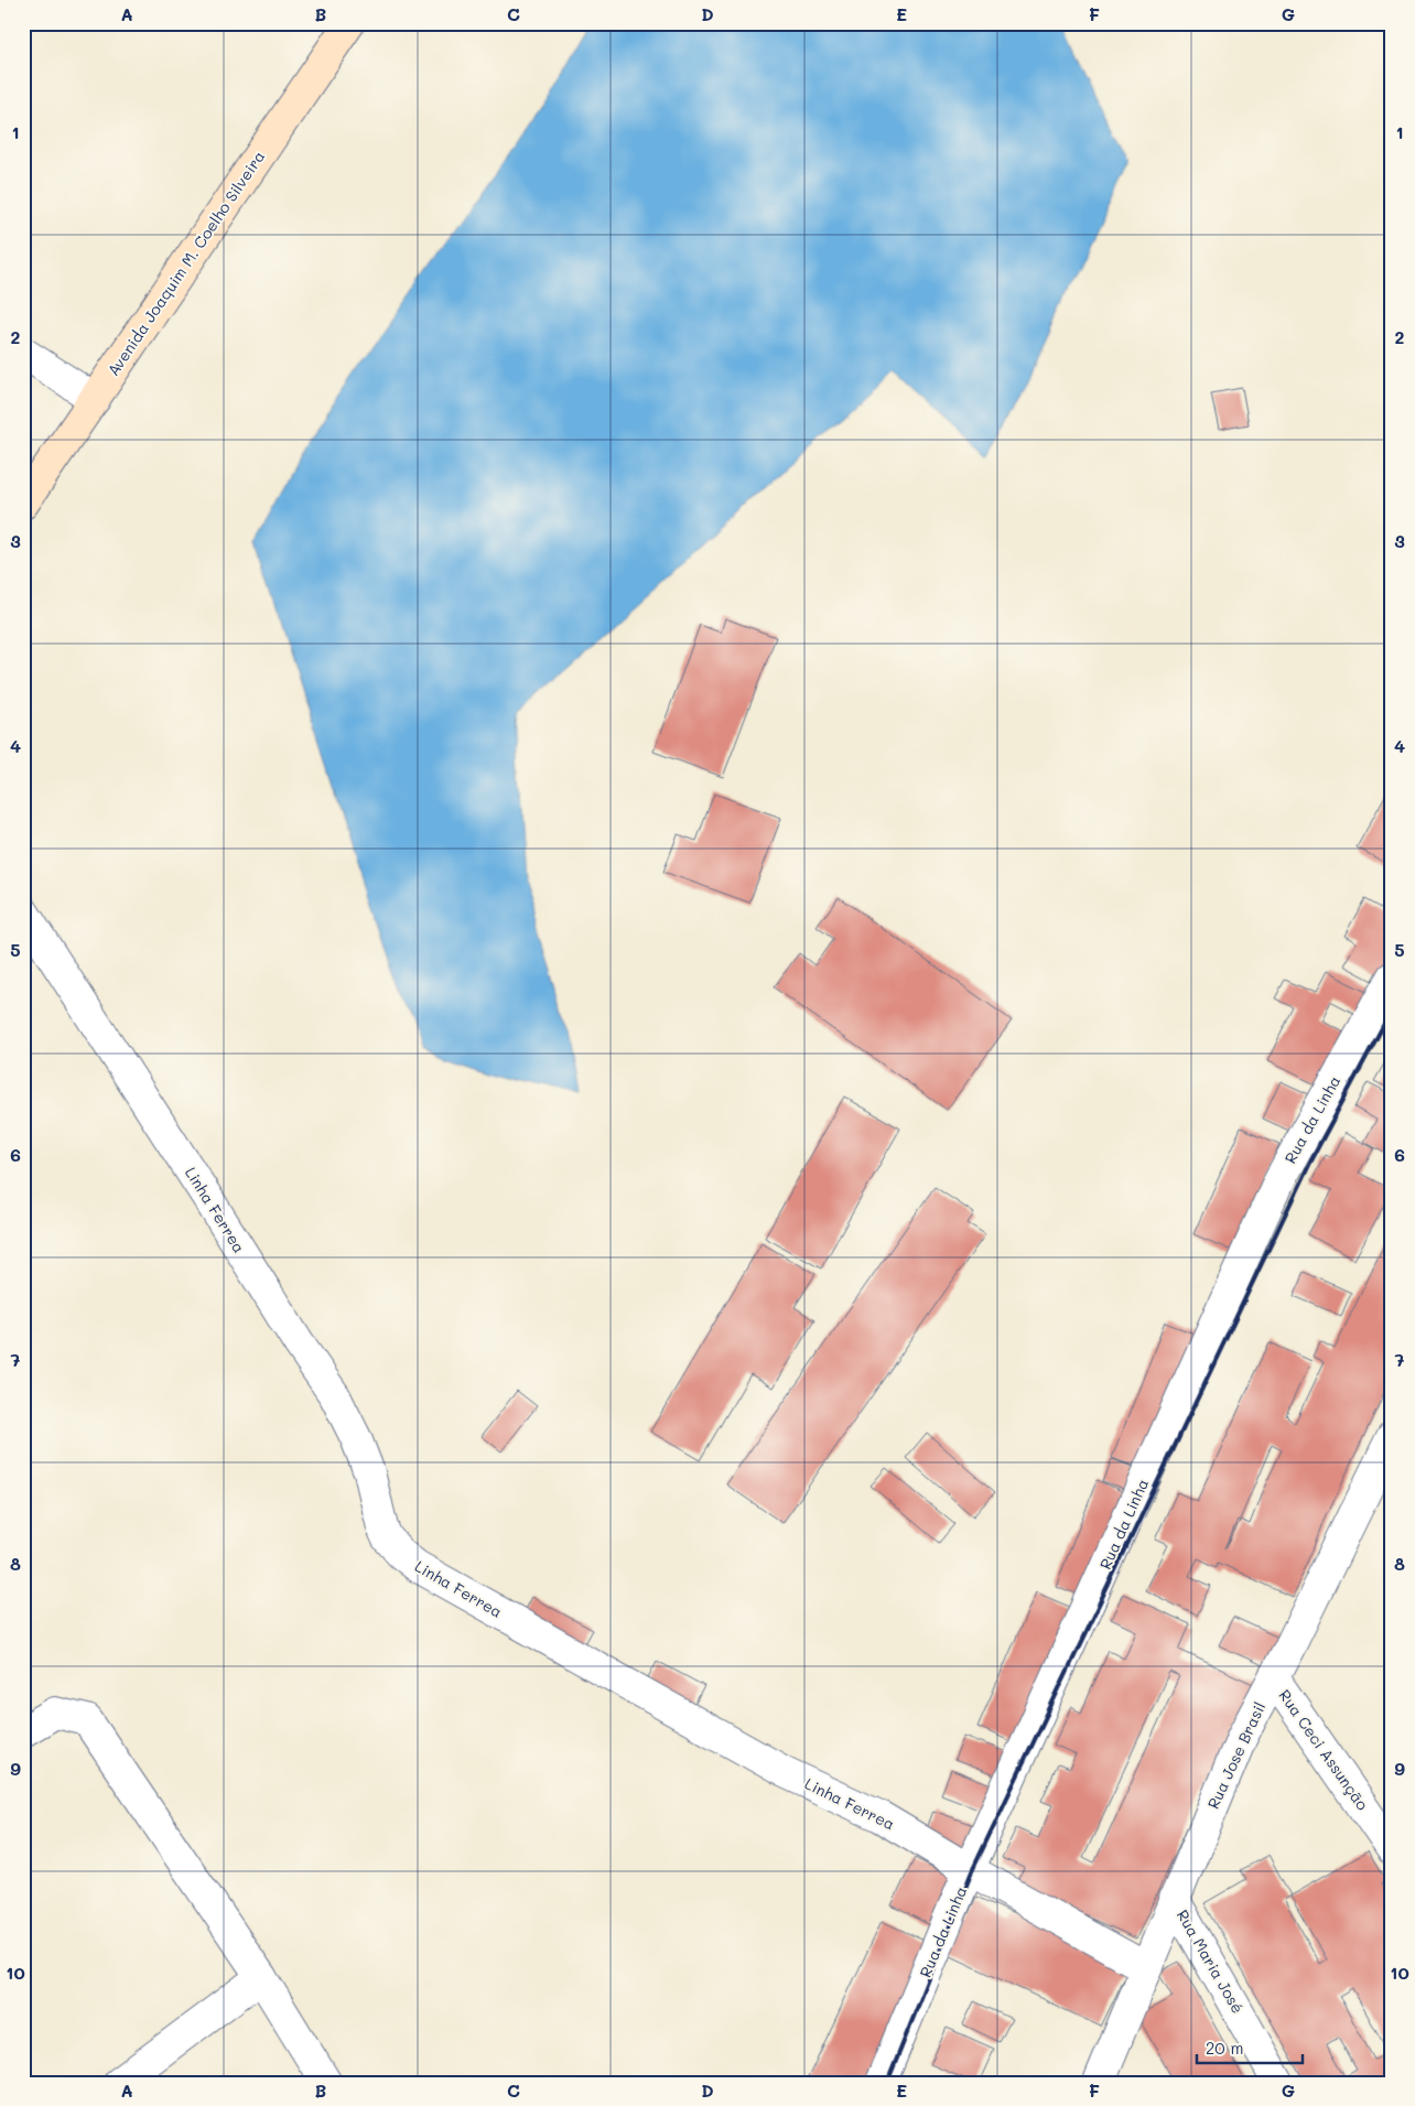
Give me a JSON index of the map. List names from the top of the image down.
{
  "streets": {
    "main road": ["Avenida Joaquim M. Coelho Silveira"],
    "street": [
      "Rua da Linha",
      "Linha Ferrea",
      "Rua Ceci Assunção",
      "Rua Jose Brasil",
      "Rua Maria José"
    ]
  },
  "crossings": [
    ["Rua da Linha", "Linha Ferrea"],
    ["Linha Ferrea", "Rua Jose Brasil"],
    ["Rua Ceci Assunção", "Rua Jose Brasil"],
    ["Rua Jose Brasil", "Rua Maria José"]
  ],
  "scale_bar": "20 m",
  "grid": {
    "columns": [
      "A",
      "B",
      "C",
      "D",
      "E",
      "F",
      "G"
    ],
    "rows": [
      "1",
      "2",
      "3",
      "4",
      "5",
      "6",
      "7",
      "8",
      "9",
      "10"
    ]
  }
}
